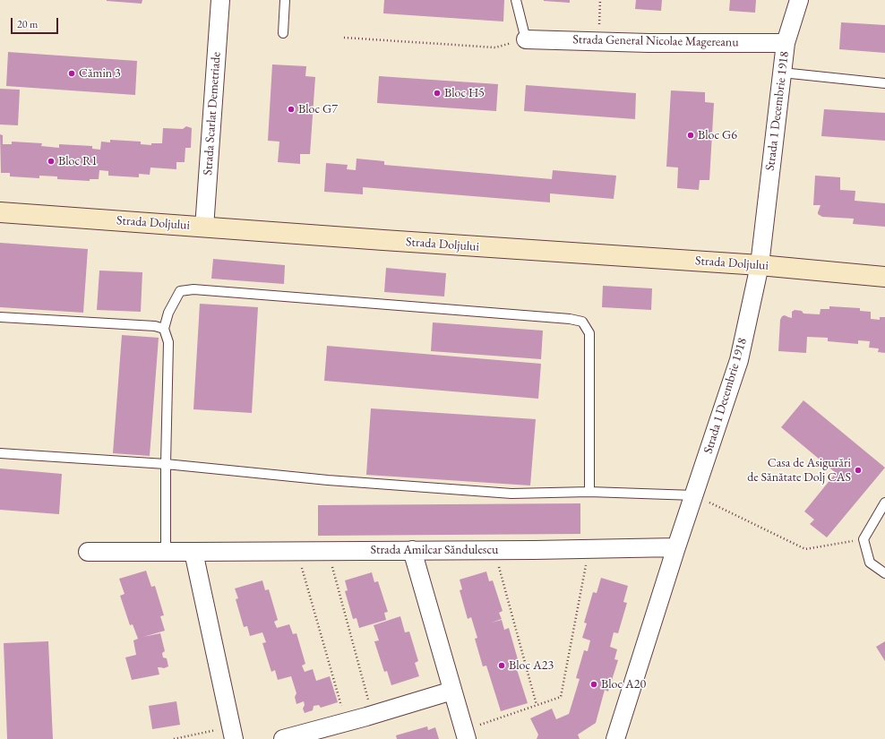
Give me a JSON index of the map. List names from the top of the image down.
{
  "streets": {
    "street": [
      "Strada General Nicolae Magereanu",
      "Strada 1 Decembrie 1918",
      "Strada Scarlat Demetriade",
      "Strada Doljului",
      "Strada Amilcar Săndulescu"
    ]
  },
  "crossings": [
    ["Strada General Nicolae Magereanu", "Strada 1 Decembrie 1918"],
    ["Strada 1 Decembrie 1918", "Strada Doljului"],
    ["Strada 1 Decembrie 1918", "Strada Amilcar Săndulescu"],
    ["Strada Scarlat Demetriade", "Strada Doljului"]
  ],
  "places": [
    "Cămin 3",
    "Bloc H5",
    "Bloc G7",
    "Bloc G6",
    "Bloc R1",
    "Casa de Asigurări de Sănătate Dolj CAS",
    "Bloc A23",
    "Bloc A20"
  ],
  "scale_bar": "20 m"
}
